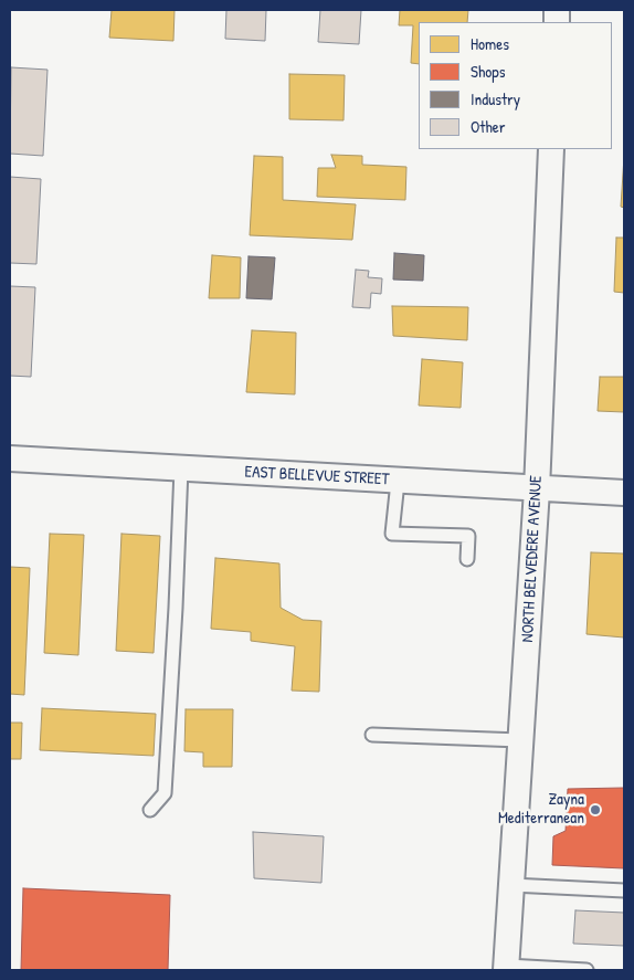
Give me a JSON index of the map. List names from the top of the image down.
{
  "streets": {
    "street": ["EAST BELLEVUE STREET", "NORTH BELVEDERE AVENUE"]
  },
  "crossings": [
    ["EAST BELLEVUE STREET", "NORTH BELVEDERE AVENUE"]
  ],
  "places": ["Zayna Mediterranean"],
  "legend": [
    "Homes",
    "Shops",
    "Industry",
    "Other"
  ]
}
